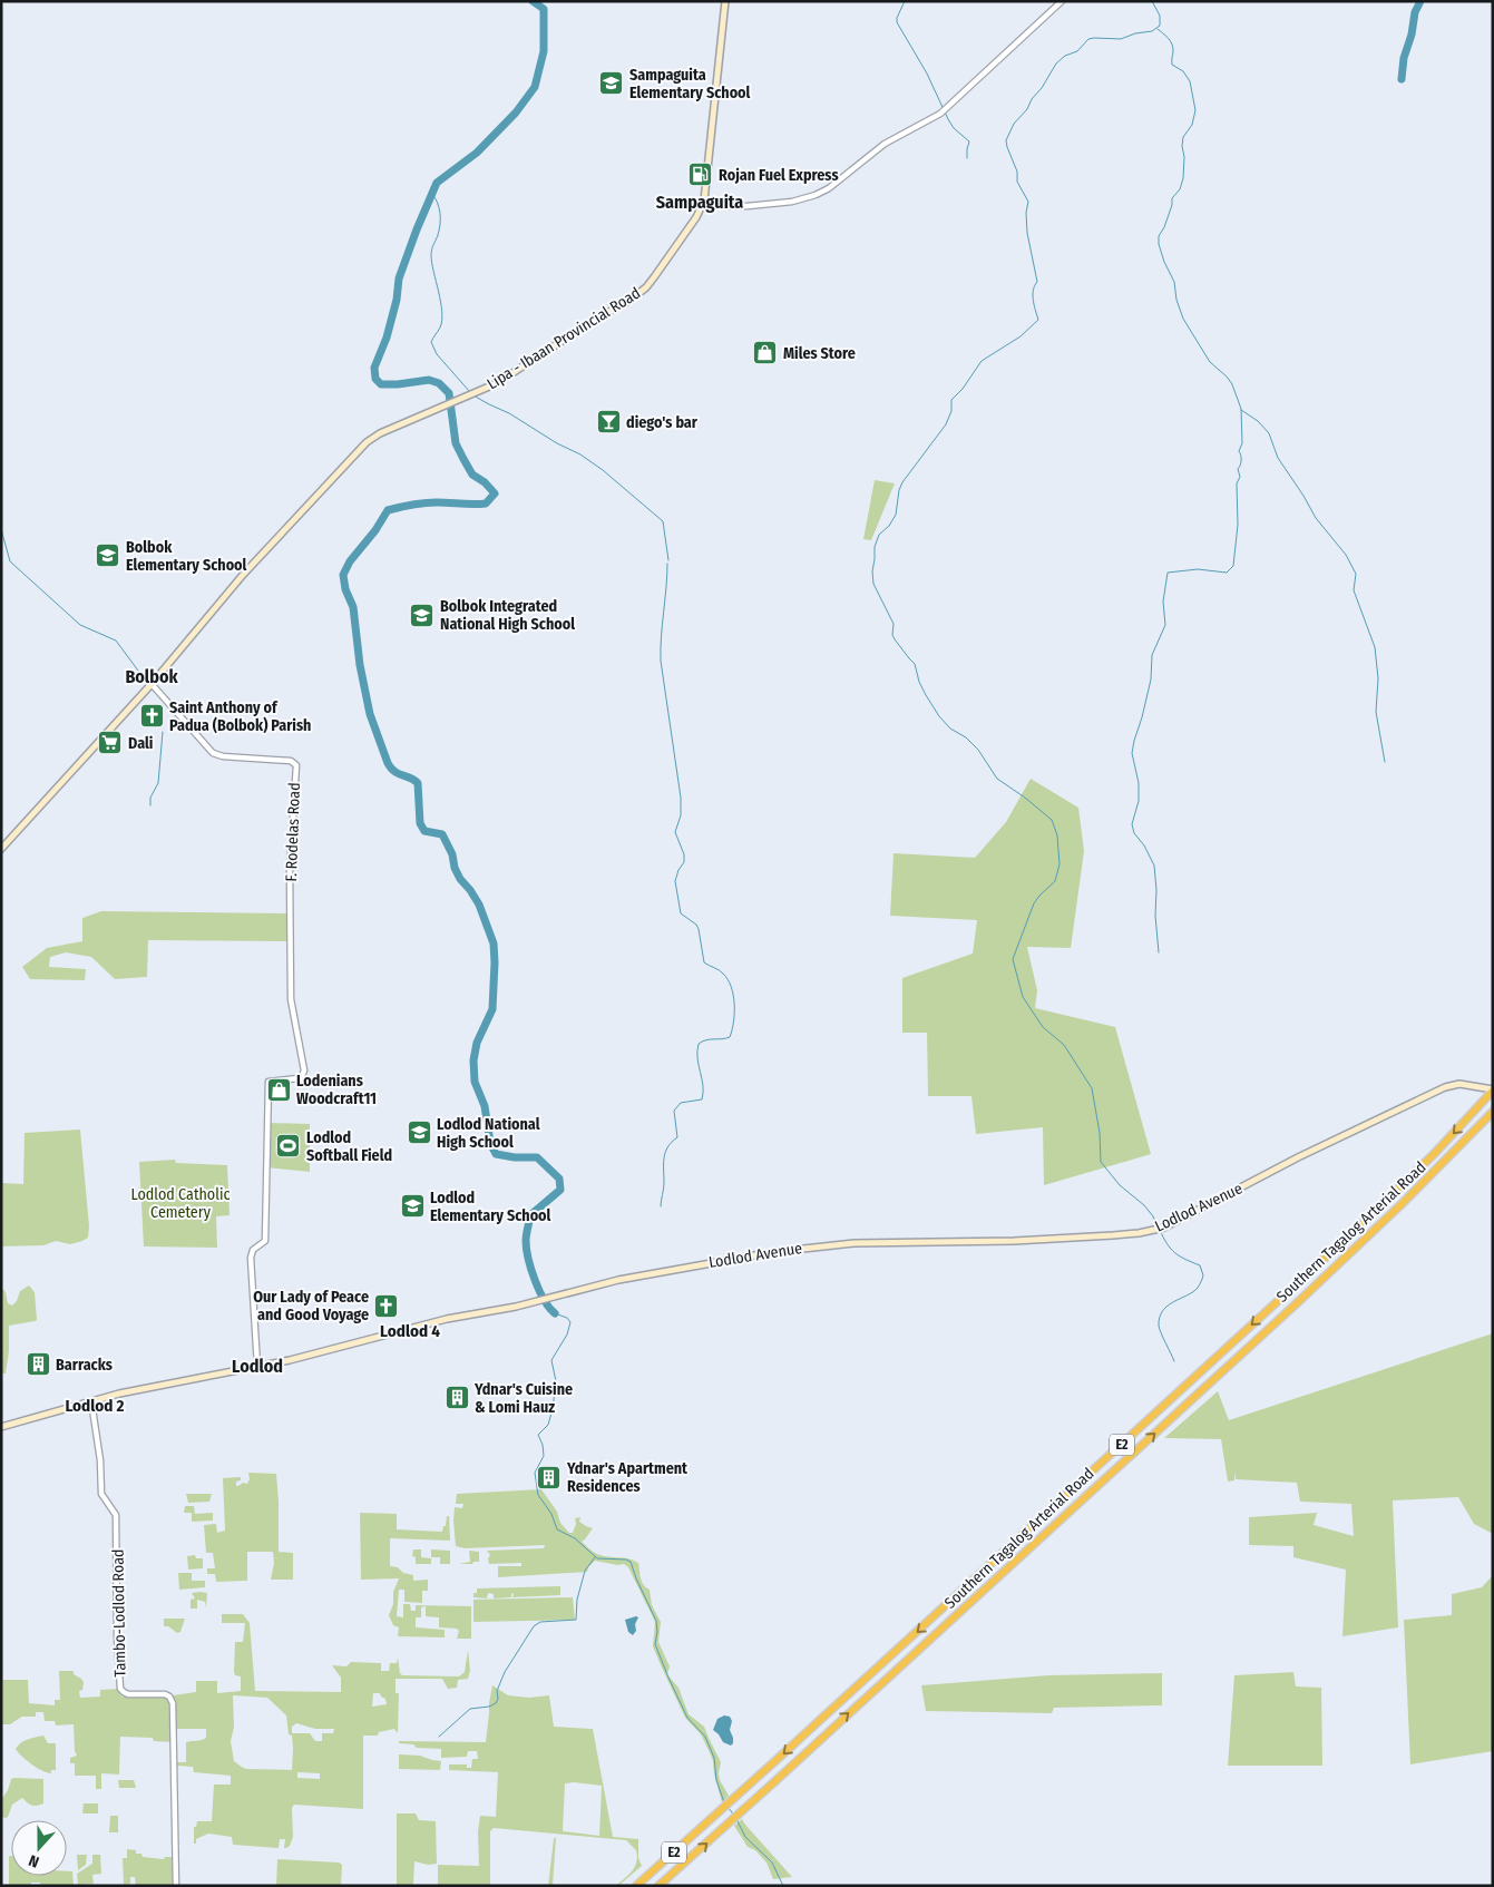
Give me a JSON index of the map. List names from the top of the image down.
{
  "streets": {
    "highway": ["Southern Tagalog Arterial Road", "E2"],
    "main road": ["Lipa - Ibaan Provincial Road", "Lodlod Avenue"],
    "street": ["F. Rodelas Road", "Tambo-Lodlod Road"]
  },
  "crossings": [
    ["Lipa - Ibaan Provincial Road", "F. Rodelas Road"],
    ["F. Rodelas Road", "Lodlod Avenue"],
    ["Lodlod Avenue", "Southern Tagalog Arterial Road"],
    ["Lodlod Avenue", "Tambo-Lodlod Road"]
  ],
  "districts": [
    "Sampaguita",
    "Bolbok",
    "Lodlod 4",
    "Lodlod",
    "Lodlod 2"
  ],
  "parks": ["Lodlod Catholic Cemetery"],
  "places": {
    "school or university": [
      "Sampaguita Elementary School",
      "Bolbok Elementary School",
      "Bolbok Integrated National High School",
      "Lodlod National High School",
      "Lodlod Elementary School"
    ],
    "fuel station": ["Rojan Fuel Express"],
    "shop": ["Miles Store", "Lodenians Woodcraft11"],
    "bar": ["diego's bar"],
    "church": ["Saint Anthony of Padua (Bolbok) Parish", "Our Lady of Peace and Good Voyage"],
    "supermarket": ["Dali"],
    "sports": ["Lodlod Softball Field"],
    "building": ["Barracks", "Ydnar's Cuisine & Lomi Hauz", "Ydnar's Apartment Residences"]
  },
  "north": "bottom"
}
